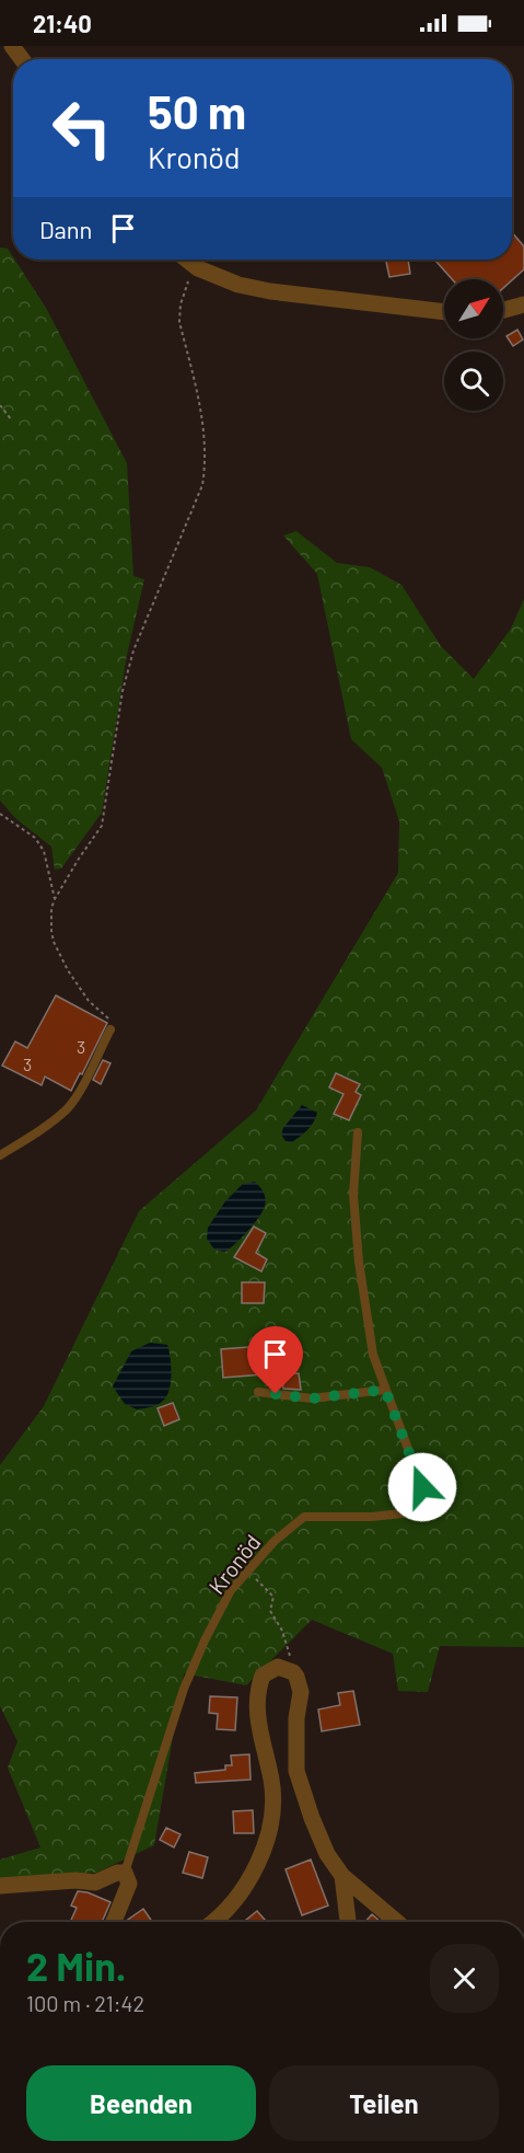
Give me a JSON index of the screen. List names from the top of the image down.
{
  "streets": {
    "lane": ["Kronöd"]
  },
  "house_numbers": ["3", "3"],
  "north": "top right",
  "page": {
    "status": "21:40",
    "turn": ["50 m", "Kronöd"],
    "then": "Dann",
    "heading": ["2 Min.", "100 m · 21:42"],
    "buttons": ["Beenden", "Teilen"]
  }
}
